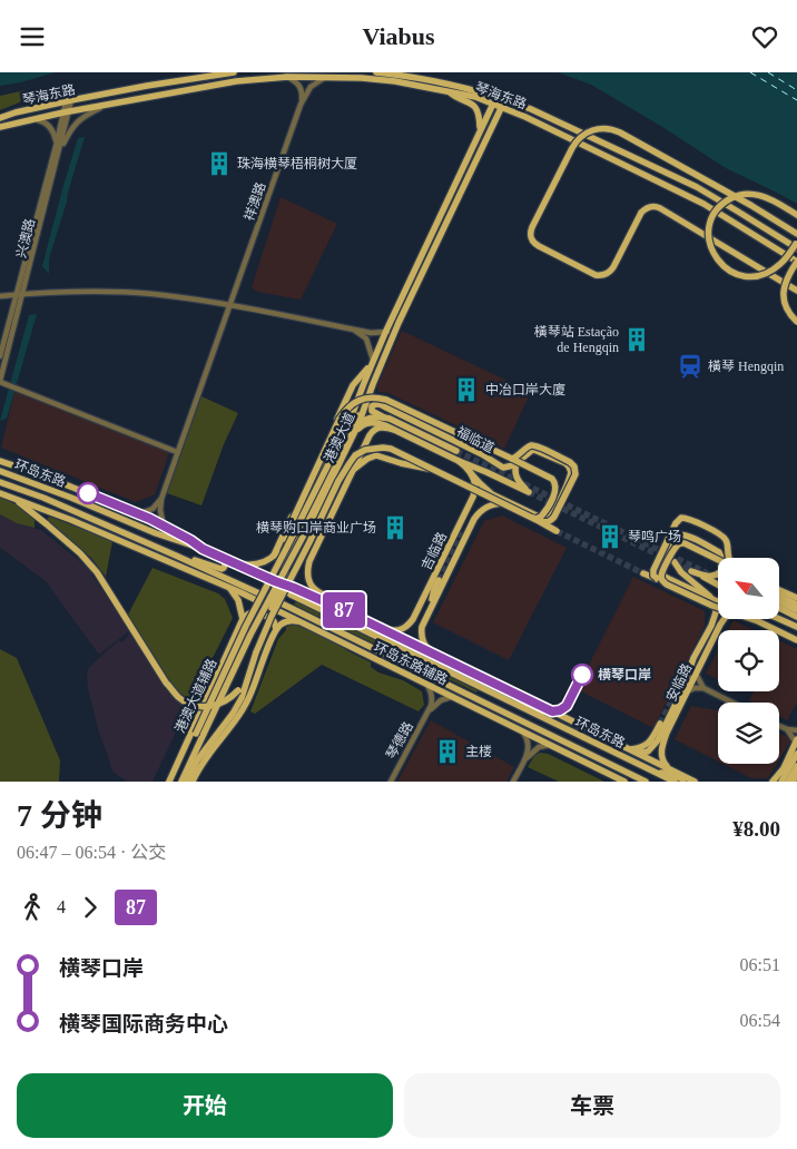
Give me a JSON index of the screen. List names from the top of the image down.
{
  "streets": {
    "main road": [
      "琴海东路",
      "港澳大道",
      "福临道",
      "环岛东路",
      "吉临路",
      "环岛东路辅路",
      "安临路",
      "港澳大道辅路"
    ],
    "street": ["祥澳路", "兴澳路", "琴德路"]
  },
  "crossings": [
    ["琴海东路", "祥澳路"],
    ["琴海东路", "兴澳路"],
    ["琴海东路", "港澳大道"],
    ["港澳大道", "福临道"],
    ["港澳大道", "环岛东路"],
    ["港澳大道", "环岛东路辅路"],
    ["环岛东路", "环岛东路辅路"],
    ["环岛东路辅路", "安临路"],
    ["环岛东路辅路", "琴德路"]
  ],
  "places": {
    "building": [
      "珠海横琴梧桐树大厦",
      "橫琴站 Estação de Hengqin",
      "中冶口岸大廈",
      "横琴购口岸商业广场",
      "琴鸣广场",
      "主楼"
    ],
    "station": ["橫琴 Hengqin"],
    "other": ["横琴口岸"]
  },
  "lines": ["bus line 87"],
  "north": "top left",
  "page": {
    "header": "Viabus",
    "on_map": "87",
    "heading": ["7 分钟", "06:47 – 06:54 · 公交", "¥8.00"],
    "legs": ["4", "87"],
    "list": [
      {
        "name": "横琴口岸",
        "value": "06:51"
      },
      {
        "name": "横琴国际商务中心",
        "value": "06:54"
      }
    ],
    "buttons": ["开始", "车票"]
  }
}
